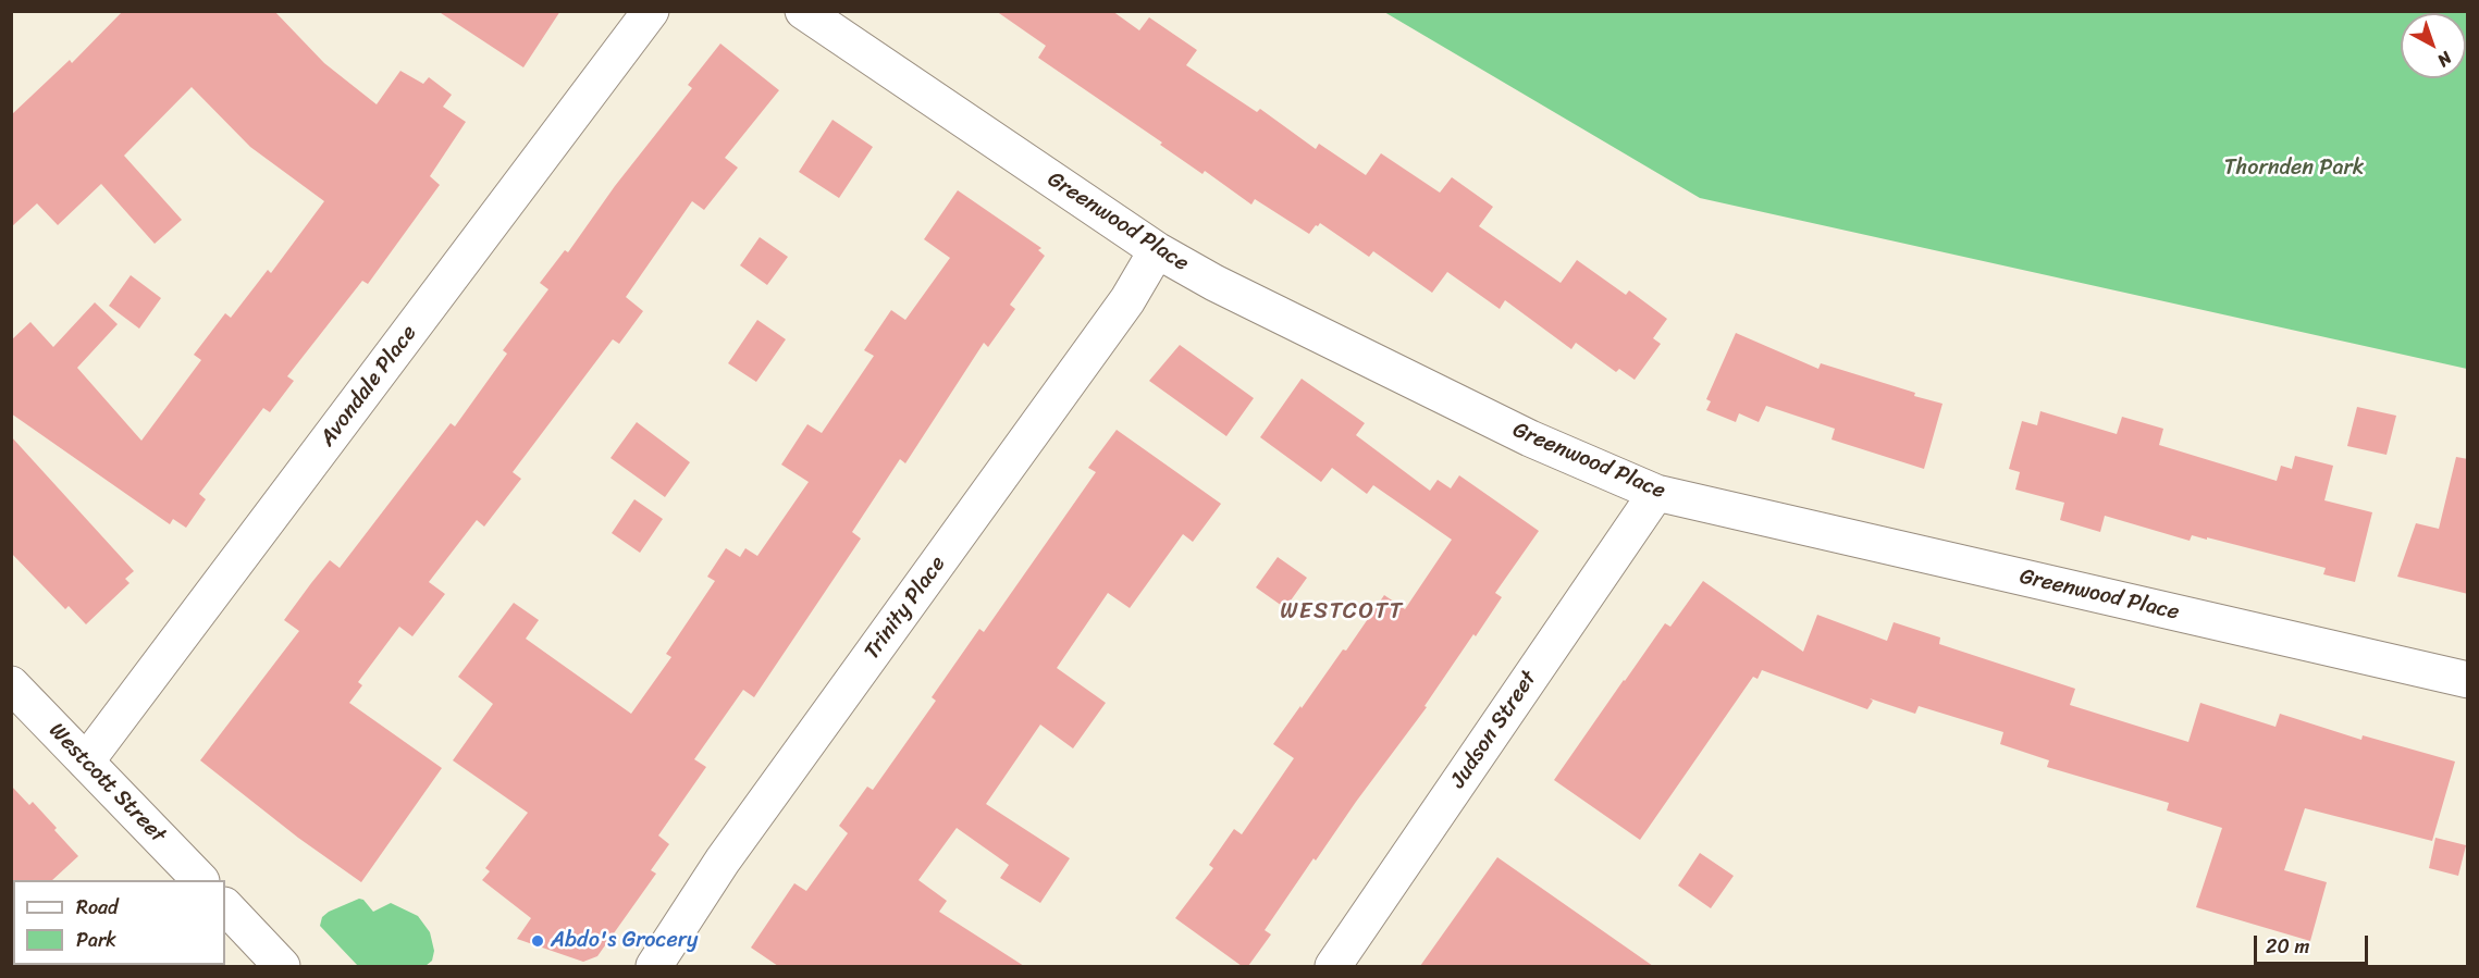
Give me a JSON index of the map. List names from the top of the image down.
{
  "streets": {
    "street": [
      "Greenwood Place",
      "Avondale Place",
      "Trinity Place",
      "Judson Street",
      "Westcott Street"
    ]
  },
  "crossings": [
    ["Greenwood Place", "Trinity Place"],
    ["Greenwood Place", "Judson Street"],
    ["Avondale Place", "Westcott Street"]
  ],
  "districts": ["WESTCOTT"],
  "parks": ["Thornden Park"],
  "places": ["Abdo's Grocery"],
  "legend": ["Road", "Park"],
  "scale_bar": "20 m",
  "north": "bottom right"
}
